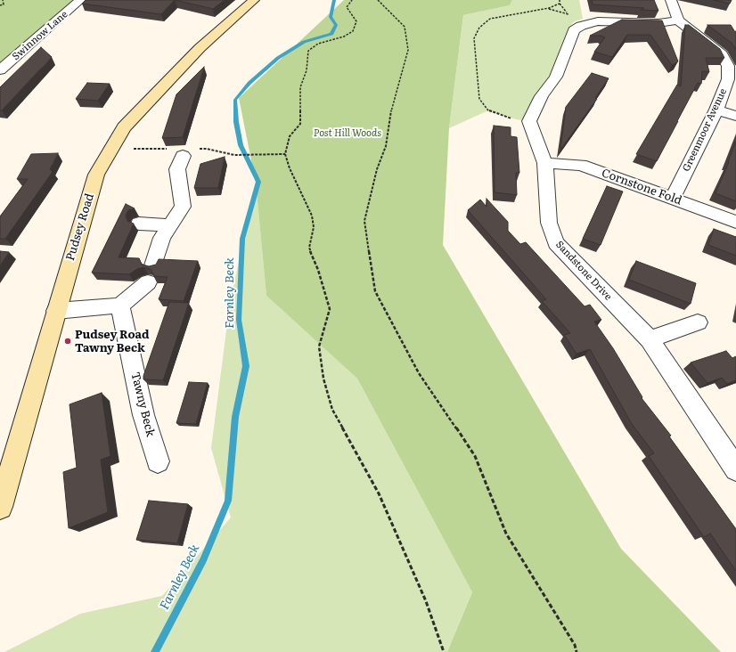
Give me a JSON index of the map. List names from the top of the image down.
{
  "streets": {
    "main road": ["Pudsey Road"],
    "street": [
      "Swinnow Lane",
      "Greenmoor Avenue",
      "Cornstone Fold",
      "Sandstone Drive",
      "Tawny Beck"
    ]
  },
  "crossings": [
    ["Greenmoor Avenue", "Cornstone Fold"],
    ["Cornstone Fold", "Sandstone Drive"]
  ],
  "water": ["Farnley Beck"],
  "parks": ["Post Hill Woods"],
  "places": ["Pudsey Road Tawny Beck"]
}
